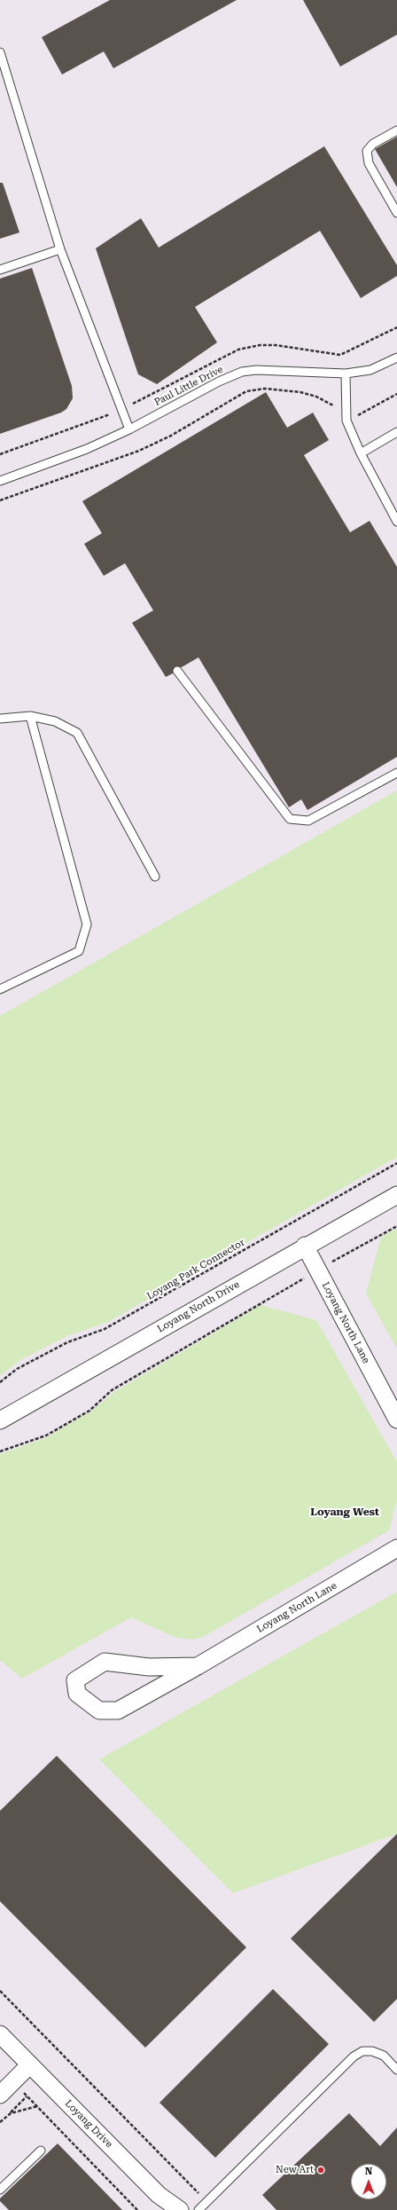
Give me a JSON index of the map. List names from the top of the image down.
{
  "streets": {
    "street": ["Loyang North Drive", "Loyang North Lane", "Loyang Drive"],
    "lane": ["Paul Little Drive"],
    "path": ["Loyang Park Connector"]
  },
  "crossings": [
    ["Loyang North Drive", "Loyang North Lane"]
  ],
  "districts": ["Loyang West"],
  "places": ["New Art"],
  "north": "top"
}
